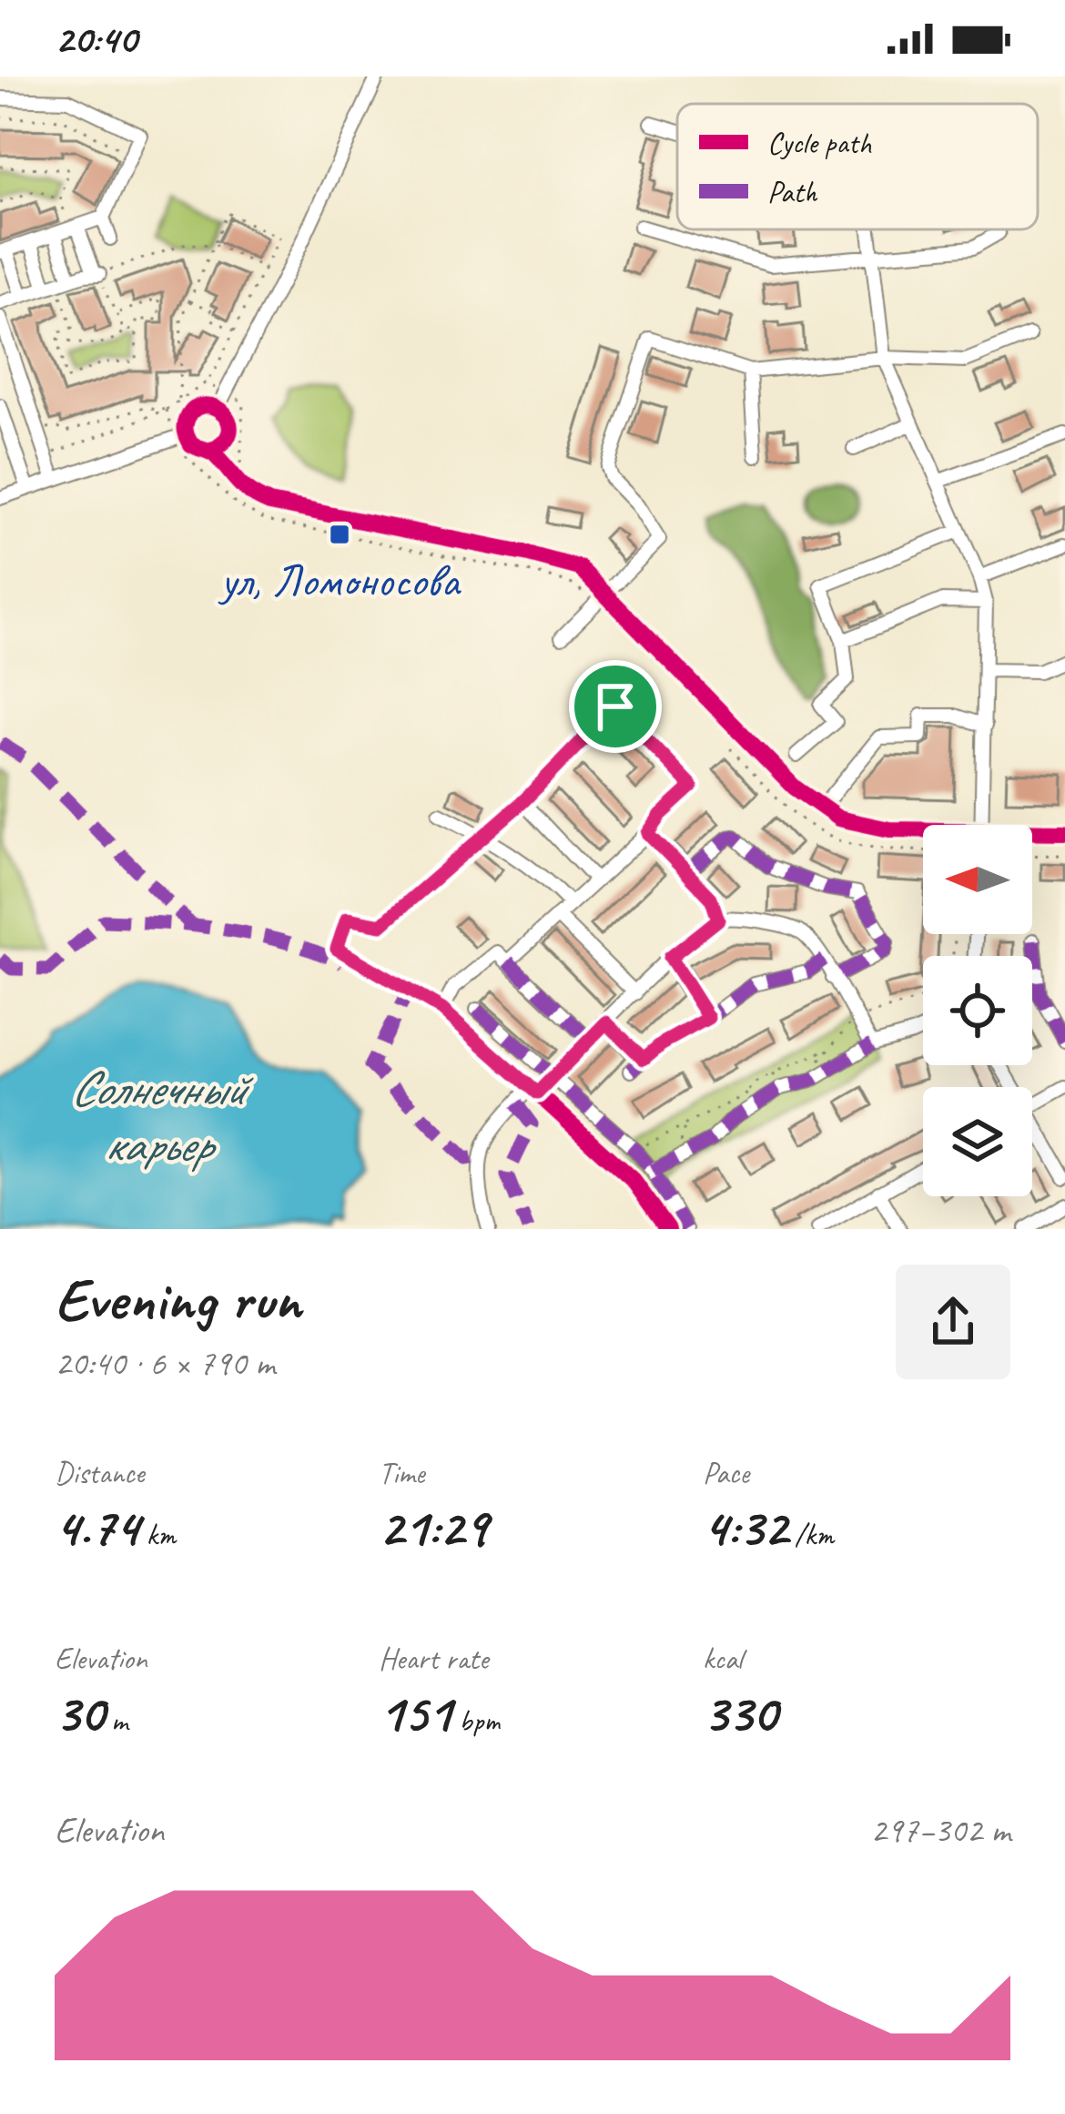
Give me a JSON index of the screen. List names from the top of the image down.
{
  "water": ["Солнечный карьер"],
  "places": {
    "transit": ["ул, Ломоносова"]
  },
  "legend": ["Cycle path", "Path"],
  "north": "left",
  "page": {
    "status": "20:40",
    "heading": ["Evening run", "20:40 · 6 × 790 m"],
    "stats": [
      ["Distance", "4.74 km"],
      ["Time", "21:29"],
      ["Pace", "4:32 /km"],
      ["Elevation", "30 m"],
      ["Heart rate", "151 bpm"],
      ["kcal", "330"]
    ],
    "chart": ["Elevation", "297–302 m"]
  }
}
